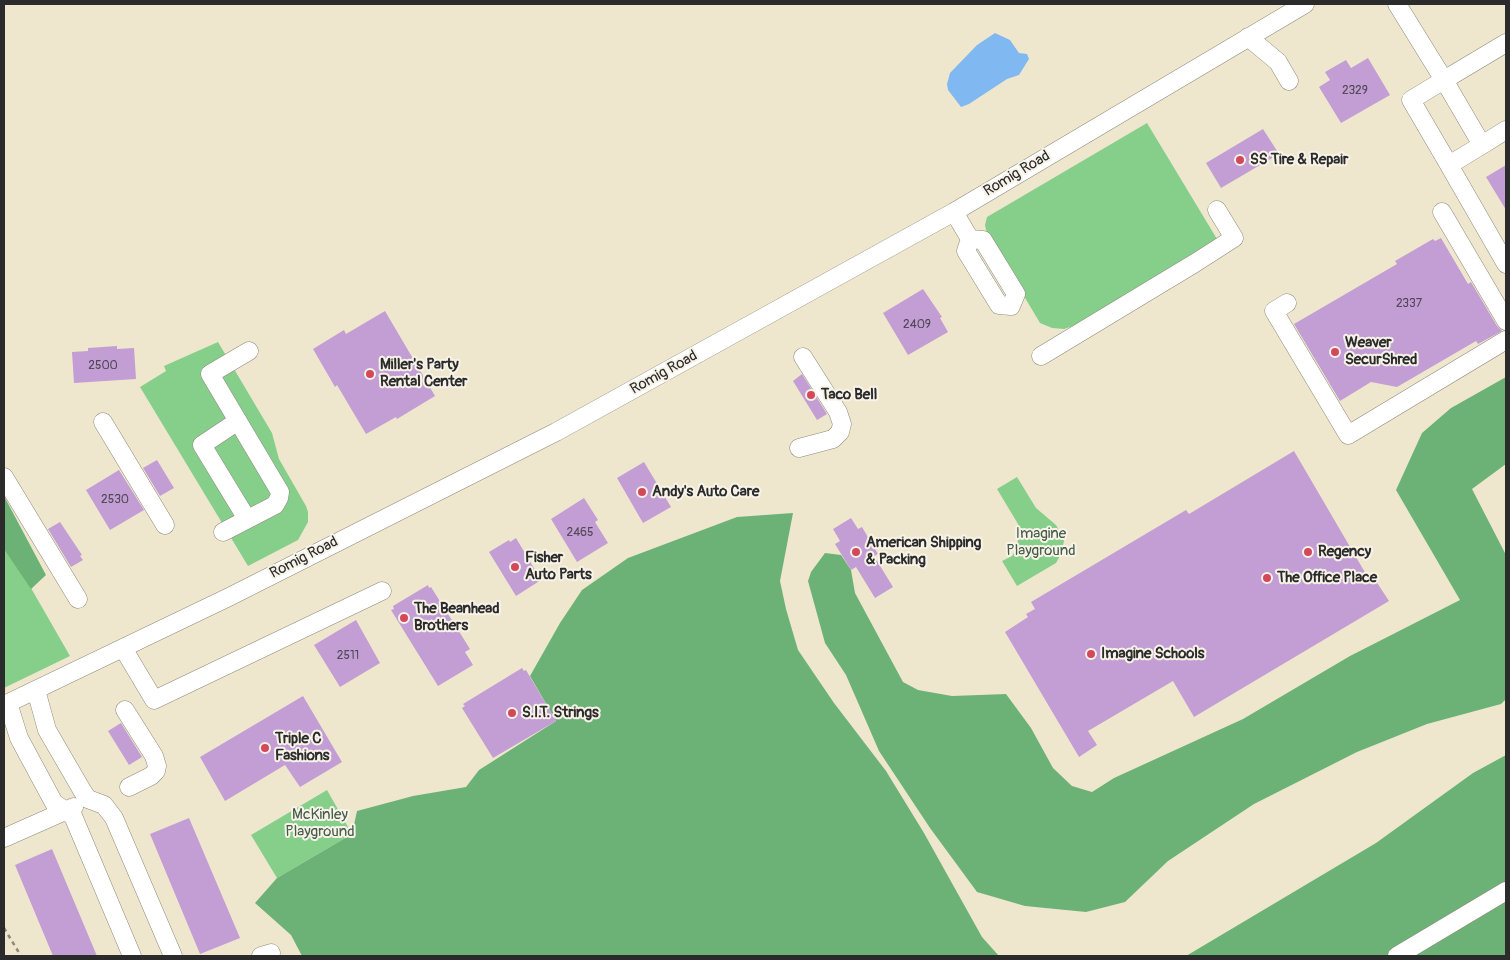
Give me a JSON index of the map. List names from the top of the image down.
{
  "streets": {
    "street": ["Romig Road"]
  },
  "parks": ["Imagine Playground", "McKinley Playground"],
  "places": [
    "SS Tire & Repair",
    "Weaver SecurShred",
    "Miller's Party Rental Center",
    "Taco Bell",
    "Andy's Auto Care",
    "American Shipping & Packing",
    "Regency",
    "Fisher Auto Parts",
    "The Office Place",
    "The Beanhead Brothers",
    "Imagine Schools",
    "S.I.T. Strings",
    "Triple C Fashions"
  ],
  "house_numbers": [
    "2329",
    "2337",
    "2409",
    "2500",
    "2530",
    "2465",
    "2511"
  ]
}
